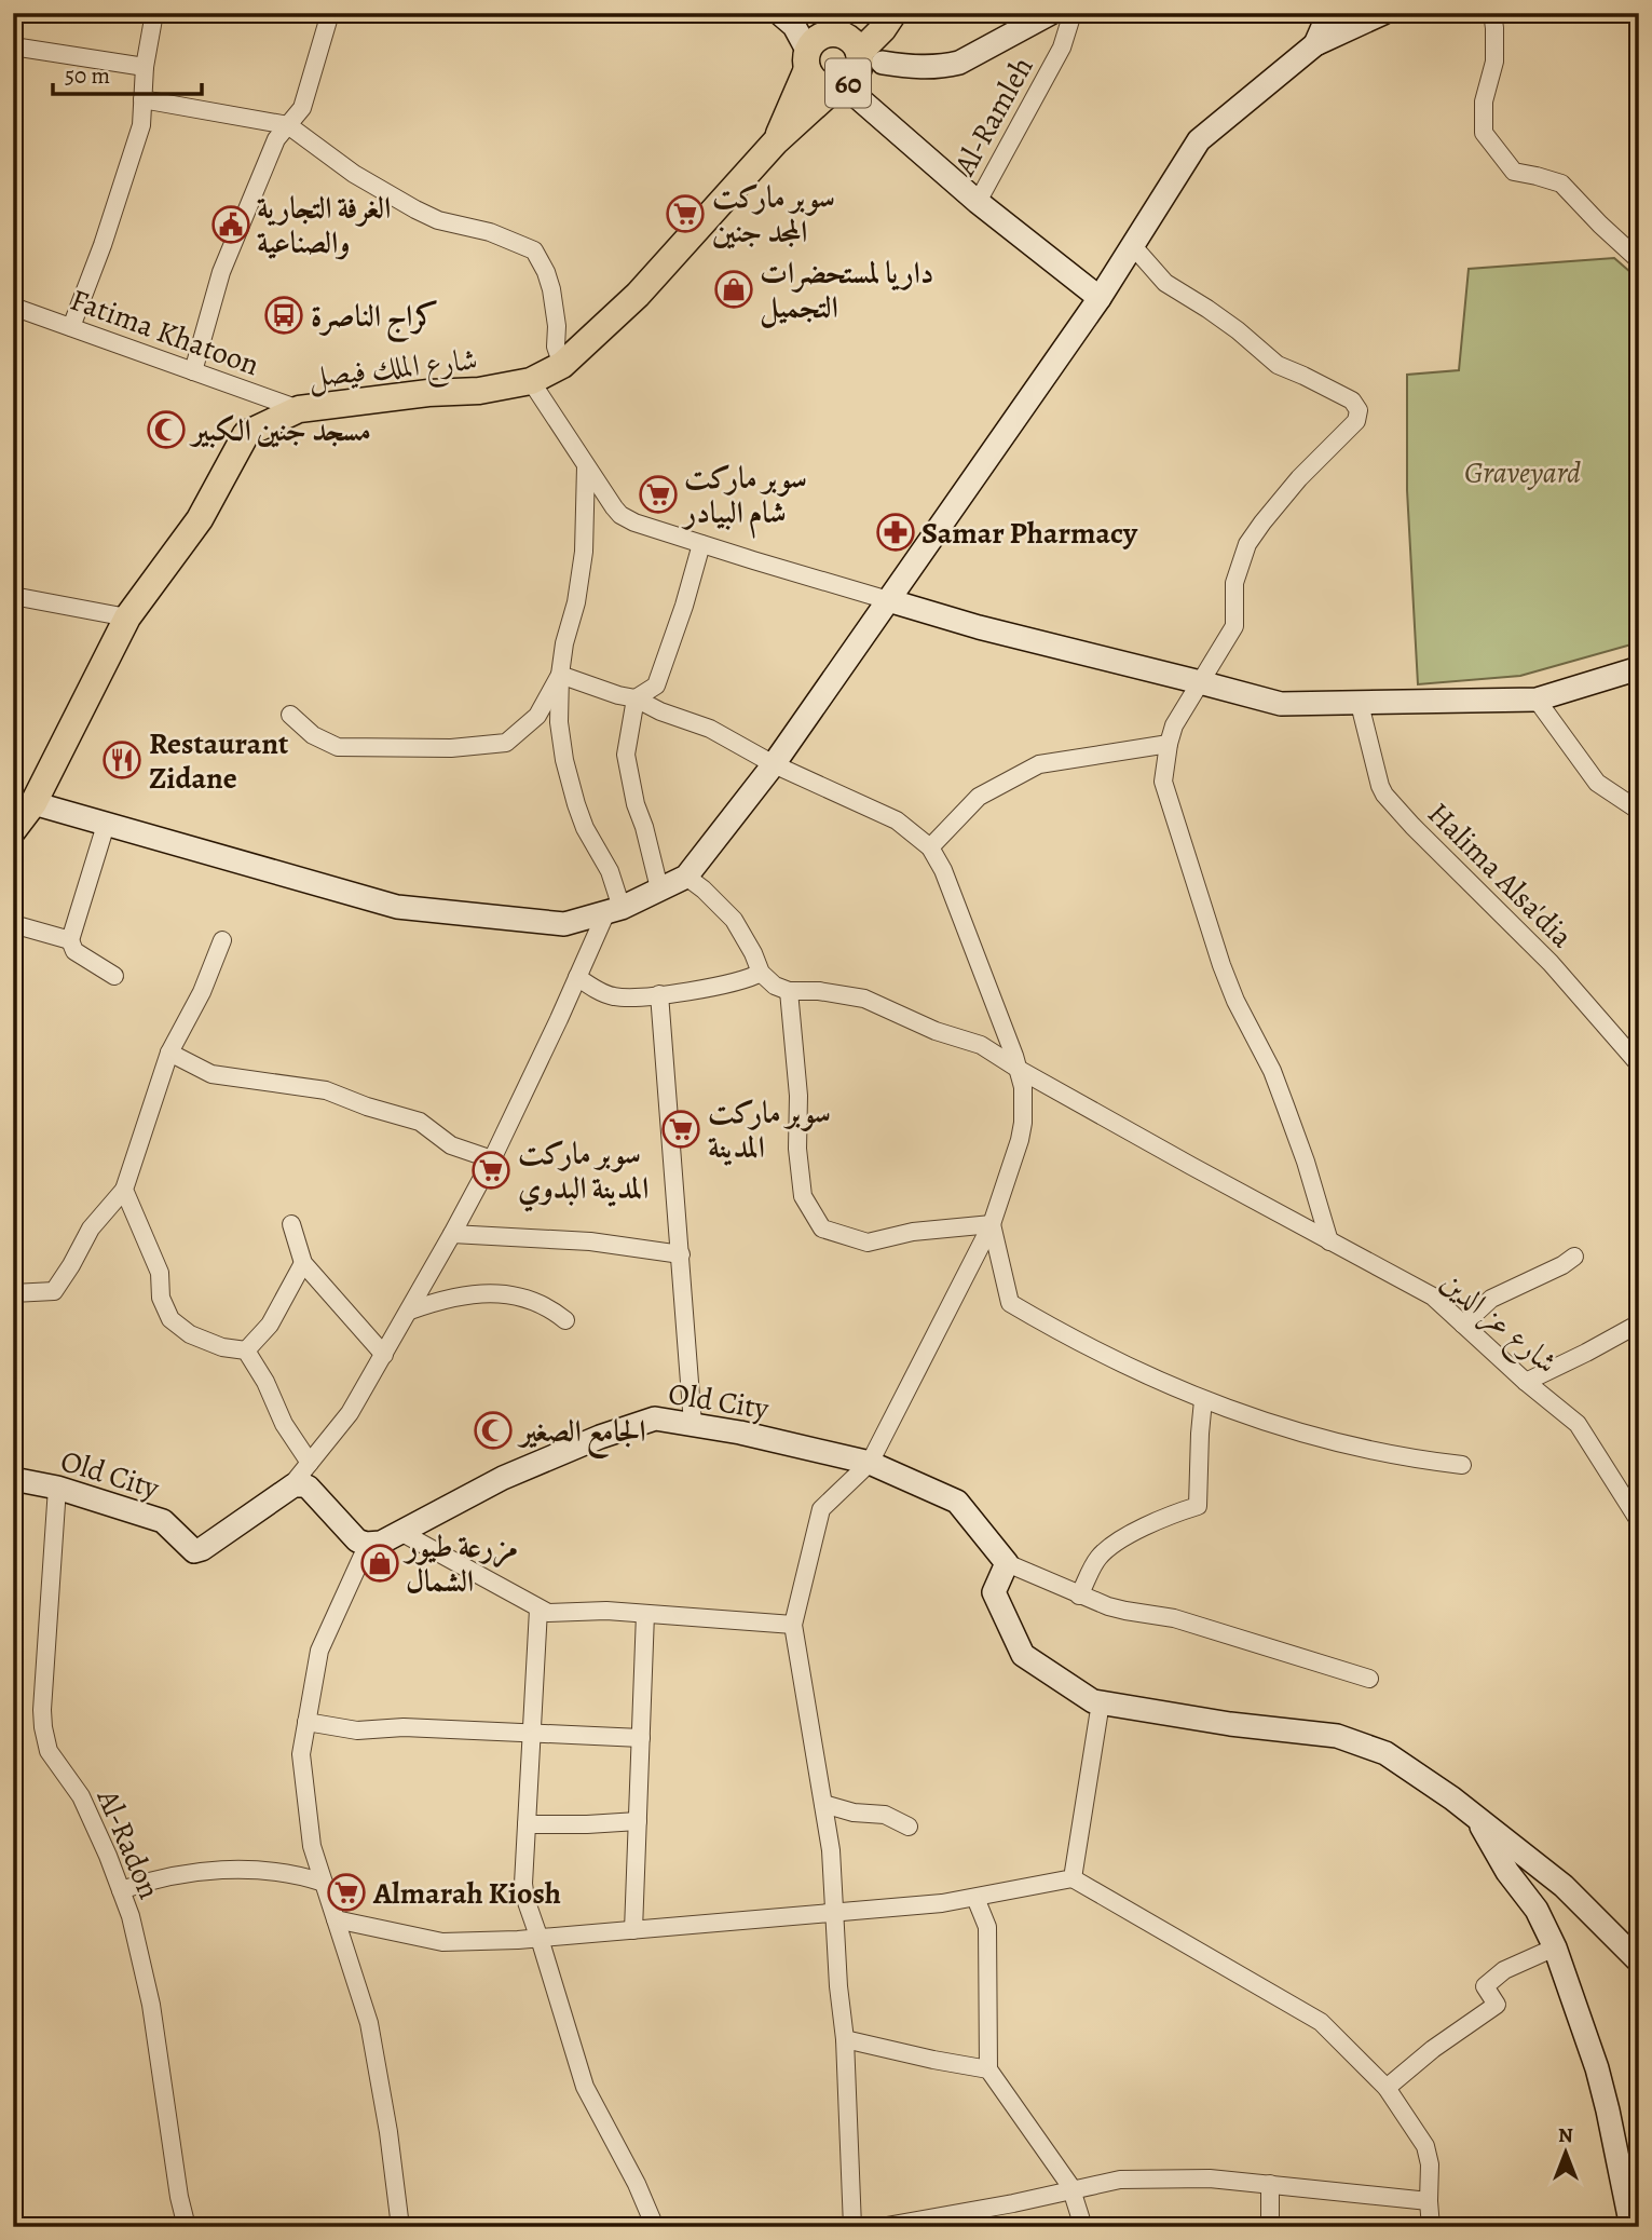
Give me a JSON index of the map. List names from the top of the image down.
{
  "streets": {
    "main road": ["60", "شارع الملك فيصل"],
    "street": [
      "Al-Ramleh",
      "Fatima Khatoon",
      "Halima Alsa'dia",
      "شارع عز الدين",
      "Old City",
      "Al-Radon"
    ]
  },
  "crossings": [
    ["60", "شارع الملك فيصل"],
    ["Fatima Khatoon", "شارع الملك فيصل"],
    ["Old City", "Al-Radon"]
  ],
  "parks": ["Graveyard"],
  "places": {
    "supermarket": [
      "سوبر ماركت المجد جنين",
      "سوبر ماركت شام البيادر",
      "سوبر ماركت المدينة",
      "سوبر ماركت المدينة البدوي",
      "Almarah Kiosh"
    ],
    "public building": ["الغرفة التجارية والصناعية"],
    "shop": ["داريا لمستحضرات التجميل", "مزرعة طيور الشمال"],
    "bus stop": ["كراج الناصرة"],
    "mosque": ["مسجد جنين الكبير", "الجامع الصغير"],
    "pharmacy": ["Samar Pharmacy"],
    "restaurant": ["Restaurant Zidane"]
  },
  "scale_bar": "50 m",
  "north": "top"
}
